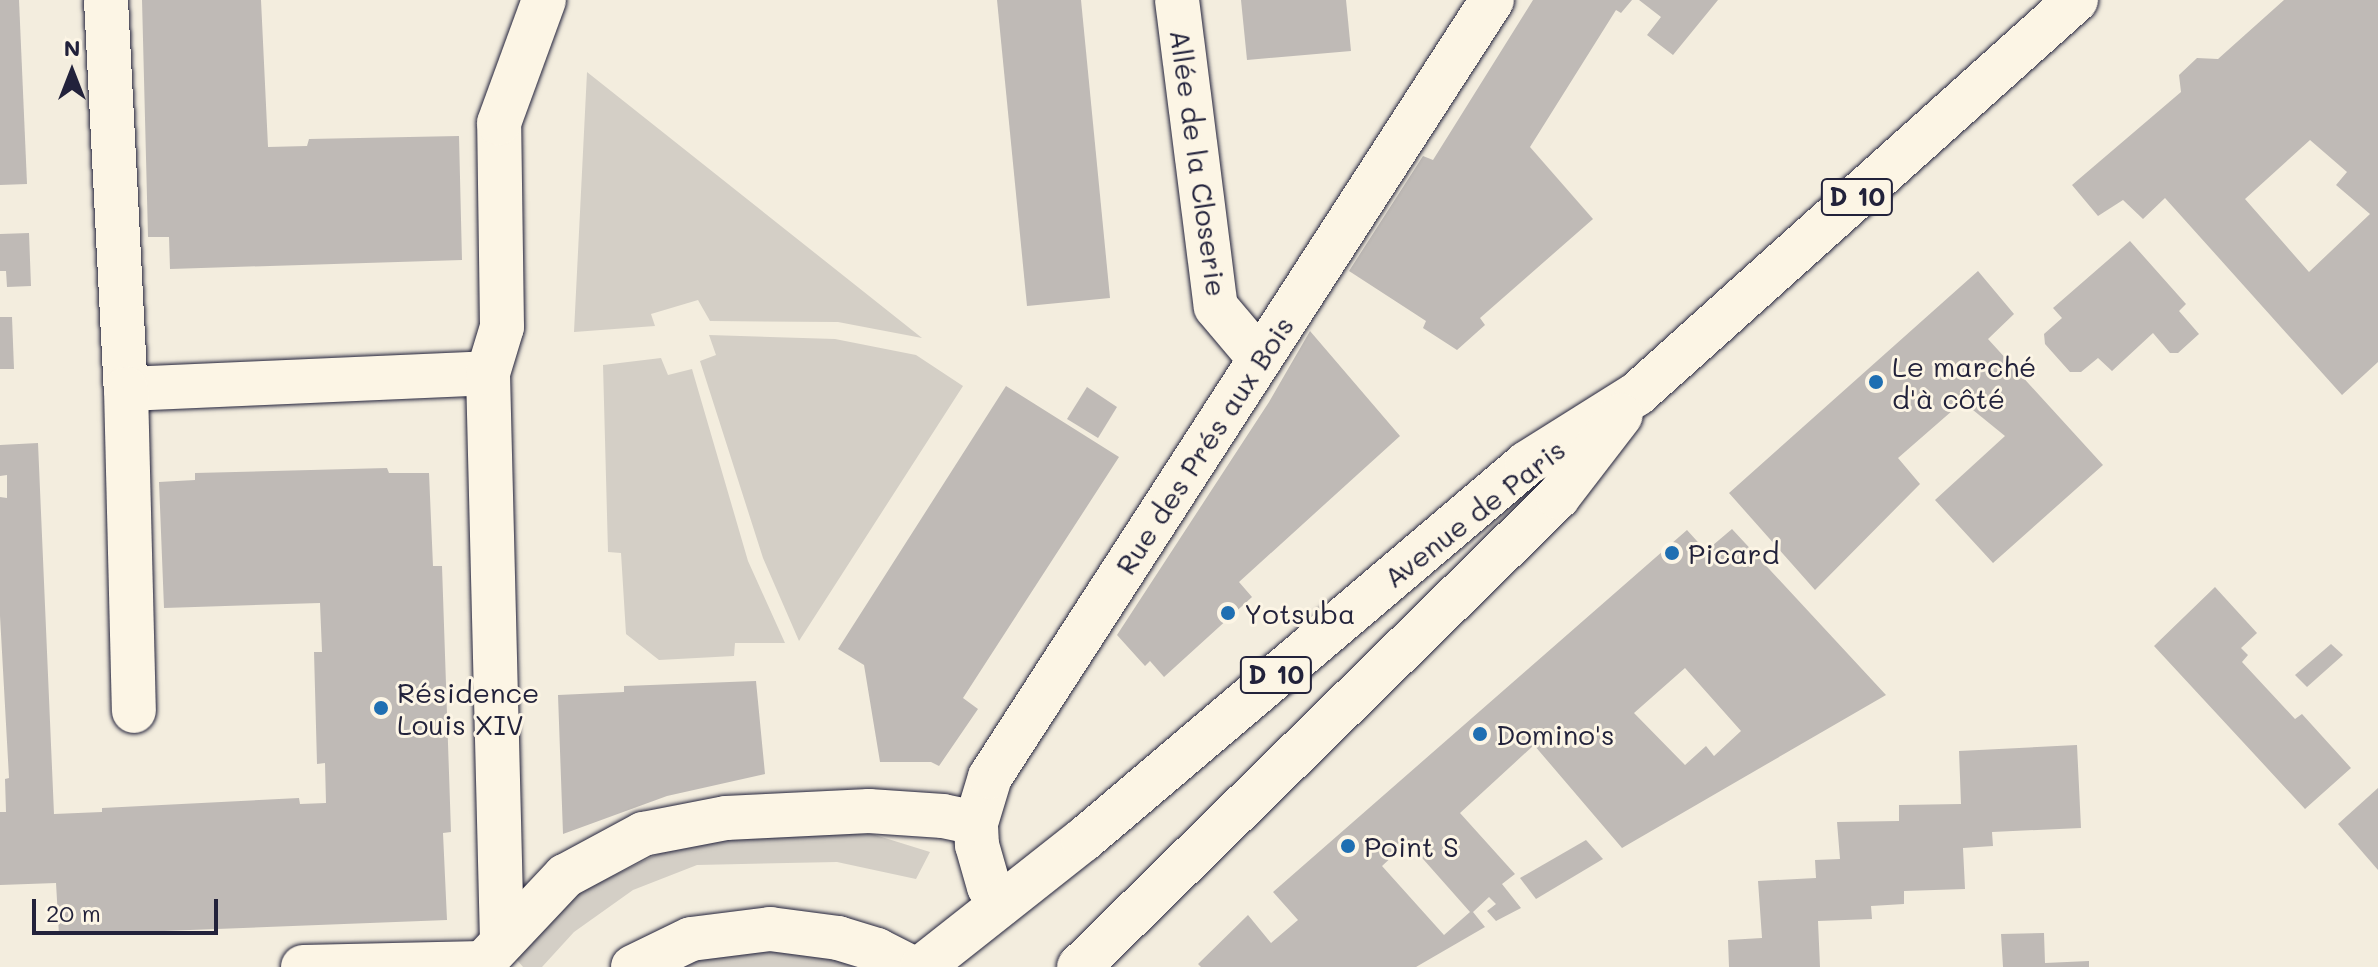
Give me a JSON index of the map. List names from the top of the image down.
{
  "streets": {
    "street": [
      "Allée de la Closerie",
      "D 10",
      "Rue des Prés aux Bois",
      "Avenue de Paris"
    ]
  },
  "crossings": [
    ["Allée de la Closerie", "Rue des Prés aux Bois"],
    ["D 10", "Avenue de Paris"],
    ["Rue des Prés aux Bois", "Avenue de Paris"]
  ],
  "places": [
    "Le marché d'à côté",
    "Picard",
    "Yotsuba",
    "Résidence Louis XIV",
    "Domino's",
    "Point S"
  ],
  "scale_bar": "20 m",
  "north": "top"
}
